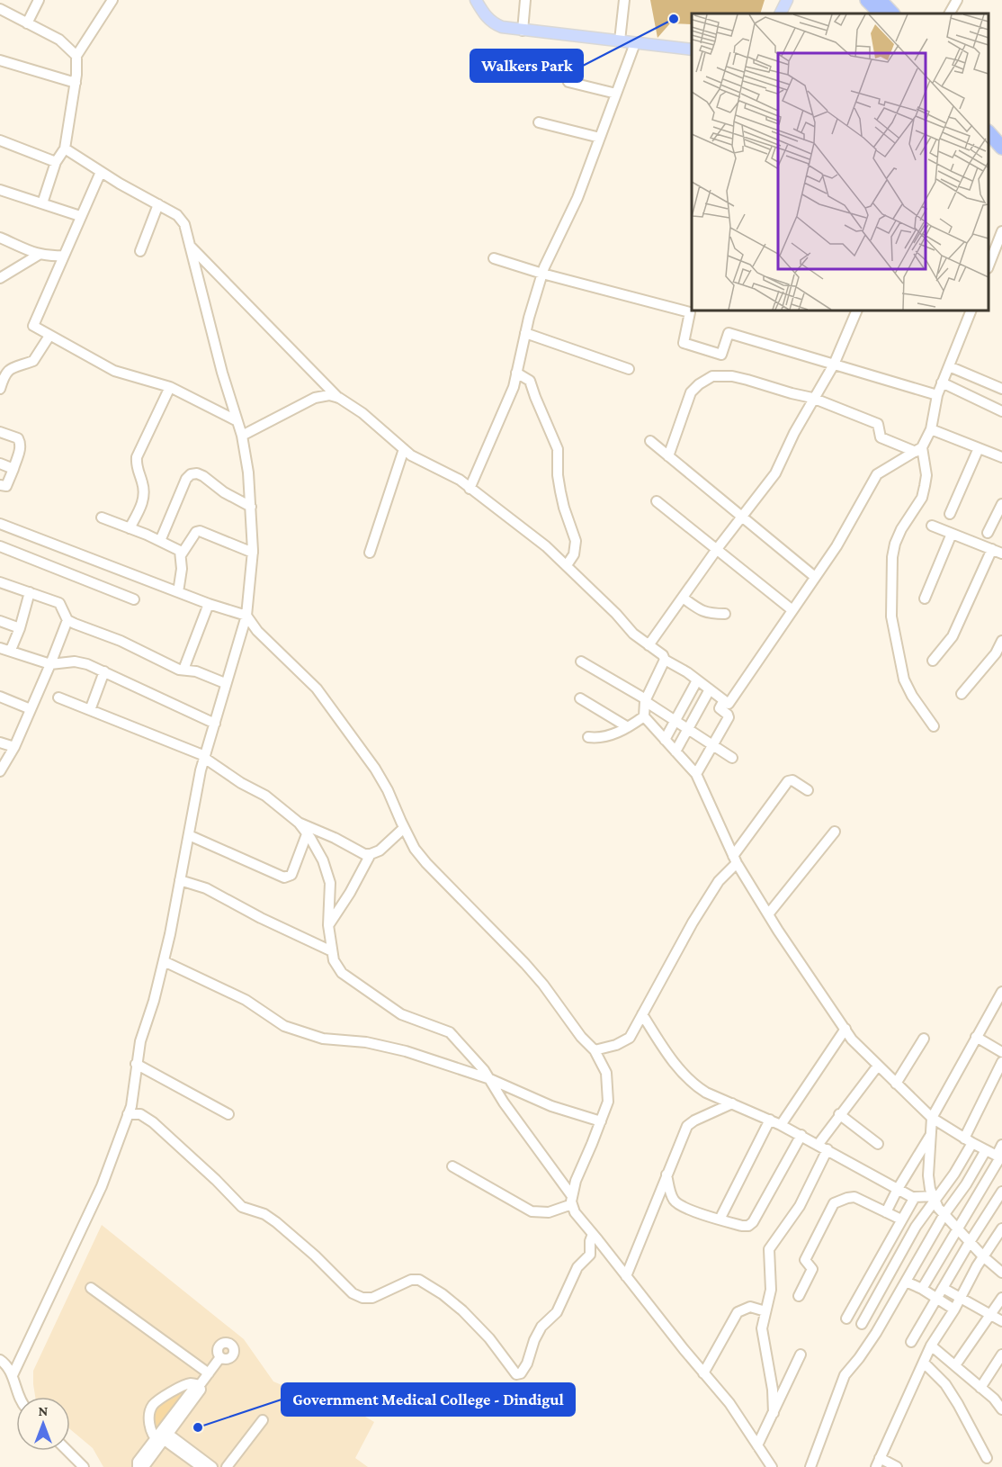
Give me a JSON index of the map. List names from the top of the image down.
{
  "places": ["Walkers Park", "Government Medical College - Dindigul"],
  "north": "top"
}
